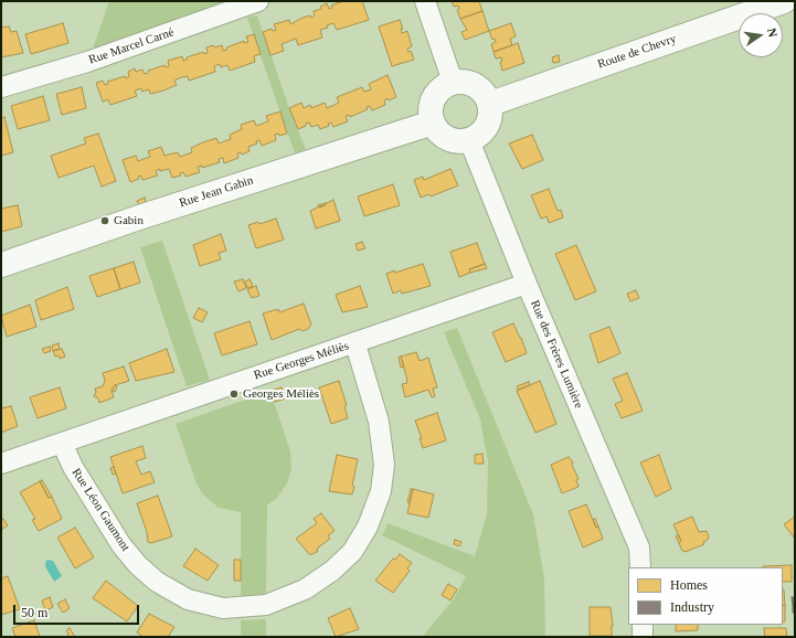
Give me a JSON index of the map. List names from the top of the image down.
{
  "streets": {
    "street": [
      "Rue Marcel Carné",
      "Route de Chevry",
      "Rue Jean Gabin",
      "Rue des Frères Lumière",
      "Rue Georges Méliès",
      "Rue Léon Gaumont"
    ]
  },
  "crossings": [
    ["Route de Chevry", "Rue Jean Gabin"],
    ["Route de Chevry", "Rue des Frères Lumière"],
    ["Rue Jean Gabin", "Rue des Frères Lumière"],
    ["Rue des Frères Lumière", "Rue Georges Méliès"],
    ["Rue Georges Méliès", "Rue Léon Gaumont"]
  ],
  "places": ["Gabin", "Georges Méliès"],
  "legend": ["Homes", "Industry"],
  "scale_bar": "50 m",
  "north": "right"
}
